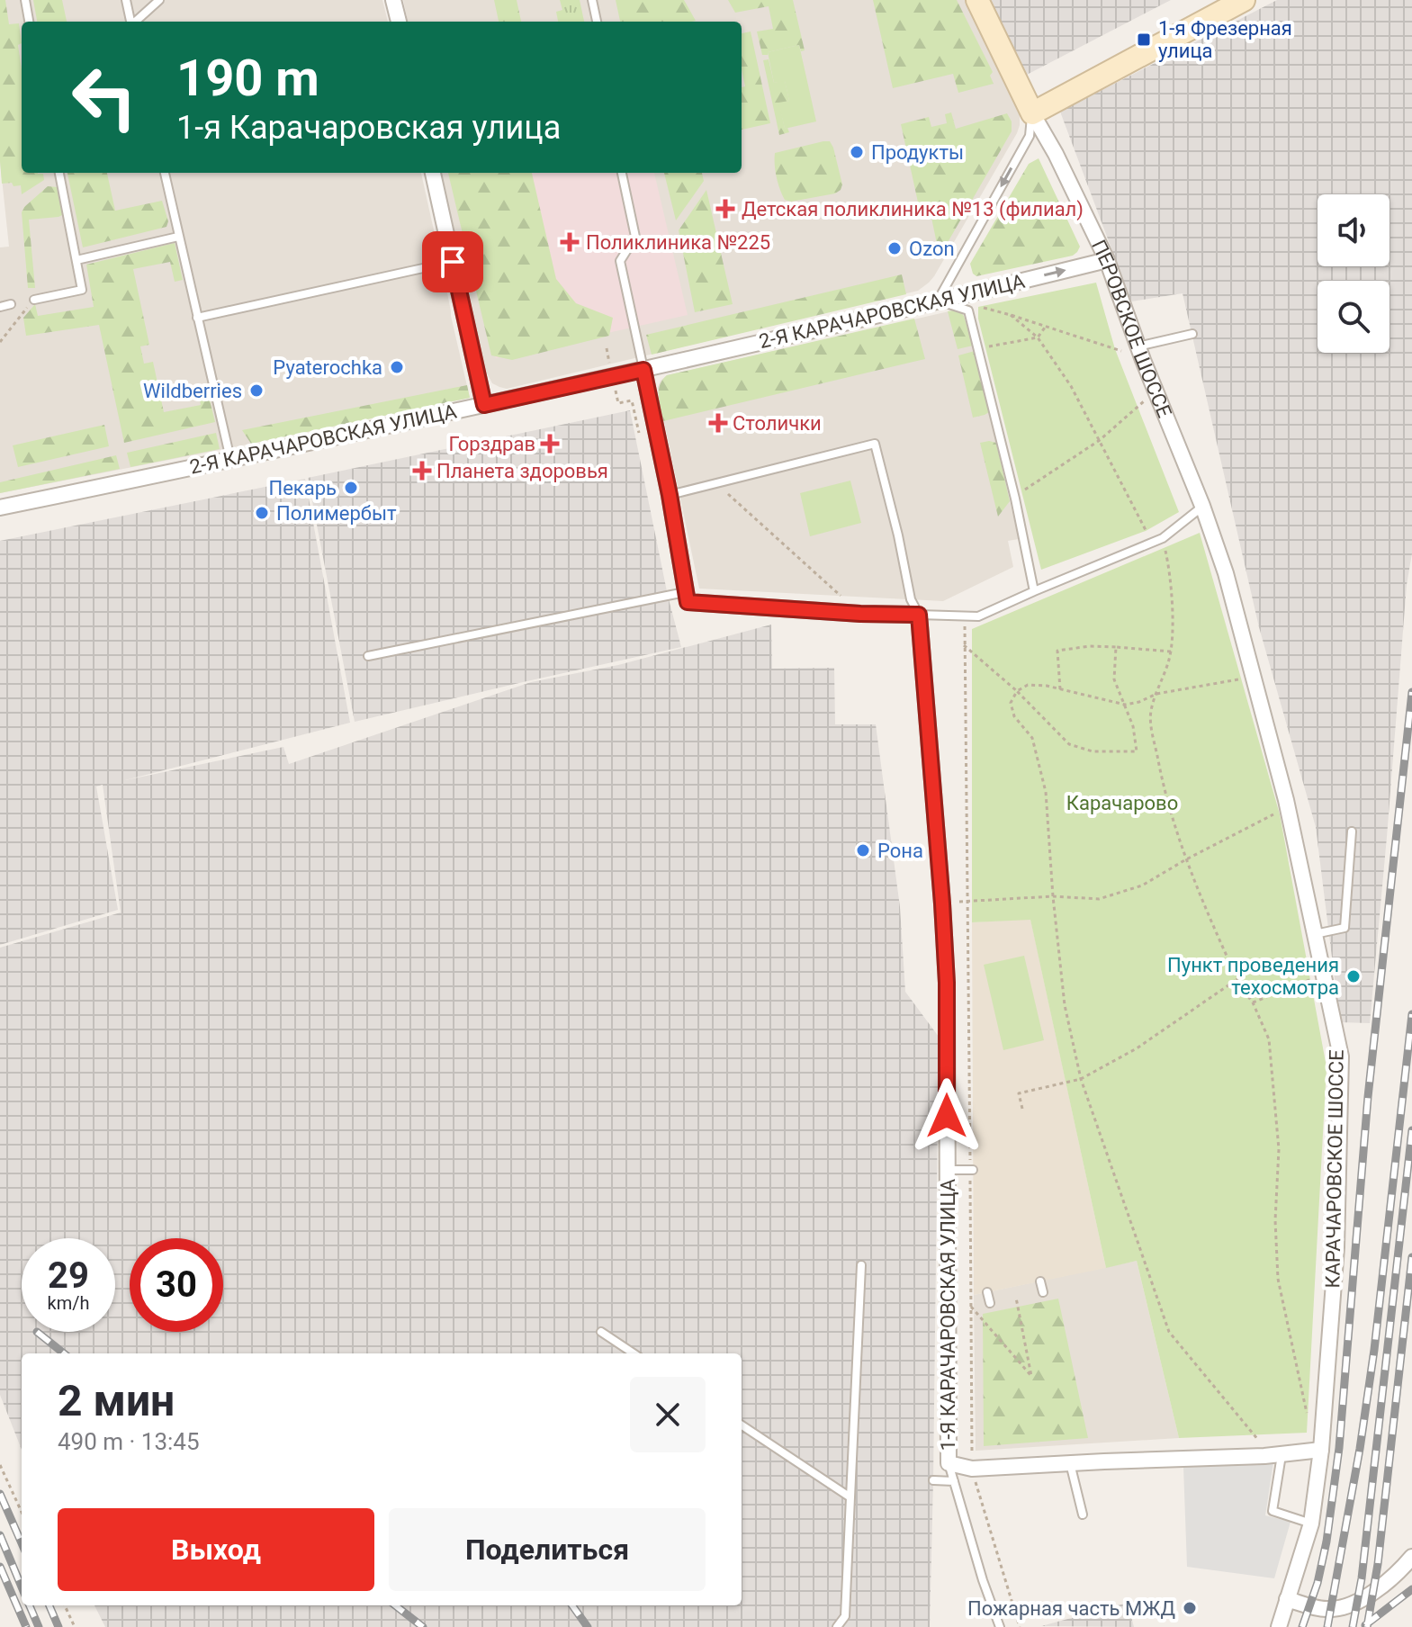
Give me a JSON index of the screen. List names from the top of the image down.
{
  "streets": {
    "street": [
      "2-Я КАРАЧАРОВСКАЯ УЛИЦА",
      "ПЕРОВСКОЕ ШОССЕ",
      "КАРАЧАРОВСКОЕ ШОССЕ",
      "1-Я КАРАЧАРОВСКАЯ УЛИЦА"
    ]
  },
  "crossings": [
    ["2-Я КАРАЧАРОВСКАЯ УЛИЦА", "ПЕРОВСКОЕ ШОССЕ"],
    ["ПЕРОВСКОЕ ШОССЕ", "КАРАЧАРОВСКОЕ ШОССЕ"],
    ["КАРАЧАРОВСКОЕ ШОССЕ", "1-Я КАРАЧАРОВСКАЯ УЛИЦА"]
  ],
  "parks": ["Карачарово"],
  "places": {
    "transit": ["1-я Фрезерная улица"],
    "other": [
      "Продукты",
      "Ozon",
      "Pyaterochka",
      "Wildberries",
      "Пекарь",
      "Полимербыт",
      "Рона",
      "Пункт проведения техосмотра",
      "Пожарная часть МЖД"
    ],
    "health": [
      "Детская поликлиника №13 (филиал)",
      "Поликлиника №225",
      "Столички",
      "Горздрав",
      "Планета здоровья"
    ]
  },
  "page": {
    "turn": ["190 m", "1-я Карачаровская улица"],
    "speed": "29 km/h",
    "limit": "30",
    "heading": ["2 мин", "490 m · 13:45"],
    "buttons": ["Выход", "Поделиться"]
  }
}
